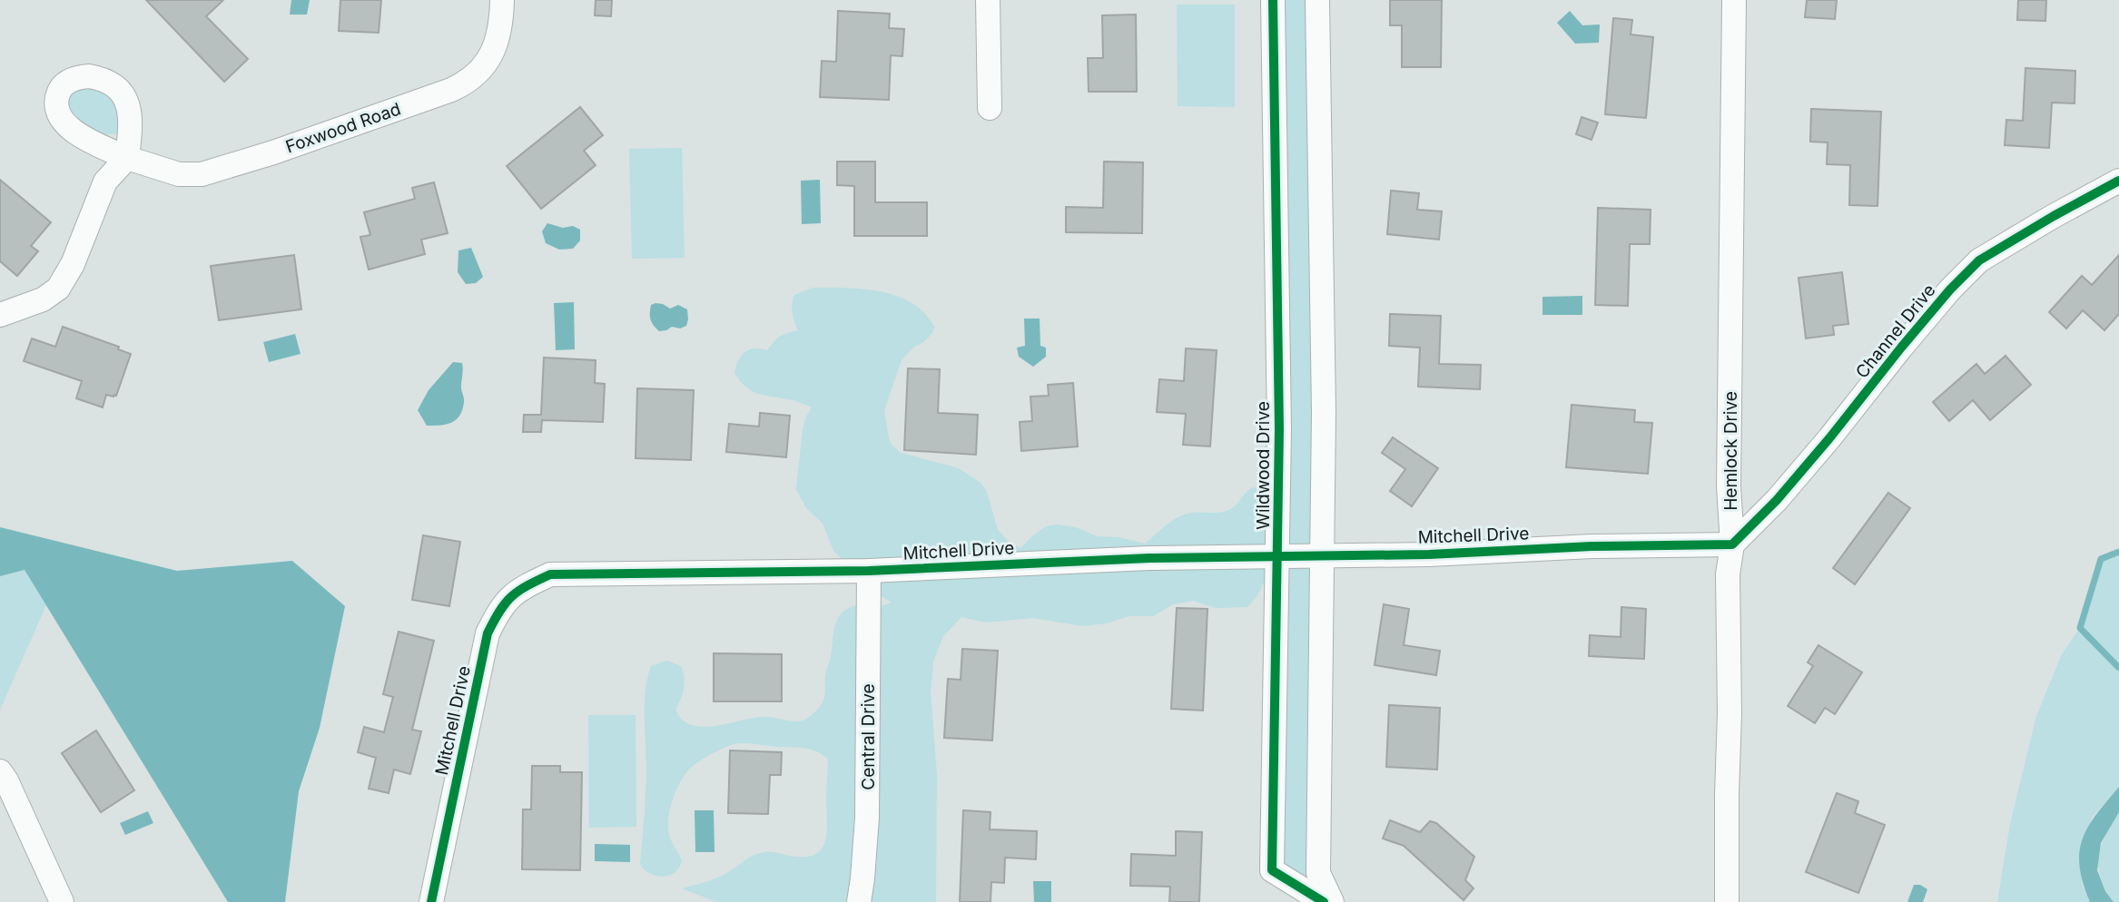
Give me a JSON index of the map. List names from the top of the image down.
{
  "streets": {
    "street": [
      "Foxwood Road",
      "Channel Drive",
      "Hemlock Drive",
      "Wildwood Drive",
      "Mitchell Drive",
      "Central Drive"
    ]
  },
  "crossings": [
    ["Channel Drive", "Hemlock Drive"],
    ["Channel Drive", "Mitchell Drive"],
    ["Hemlock Drive", "Mitchell Drive"],
    ["Wildwood Drive", "Mitchell Drive"],
    ["Mitchell Drive", "Central Drive"]
  ]
}
